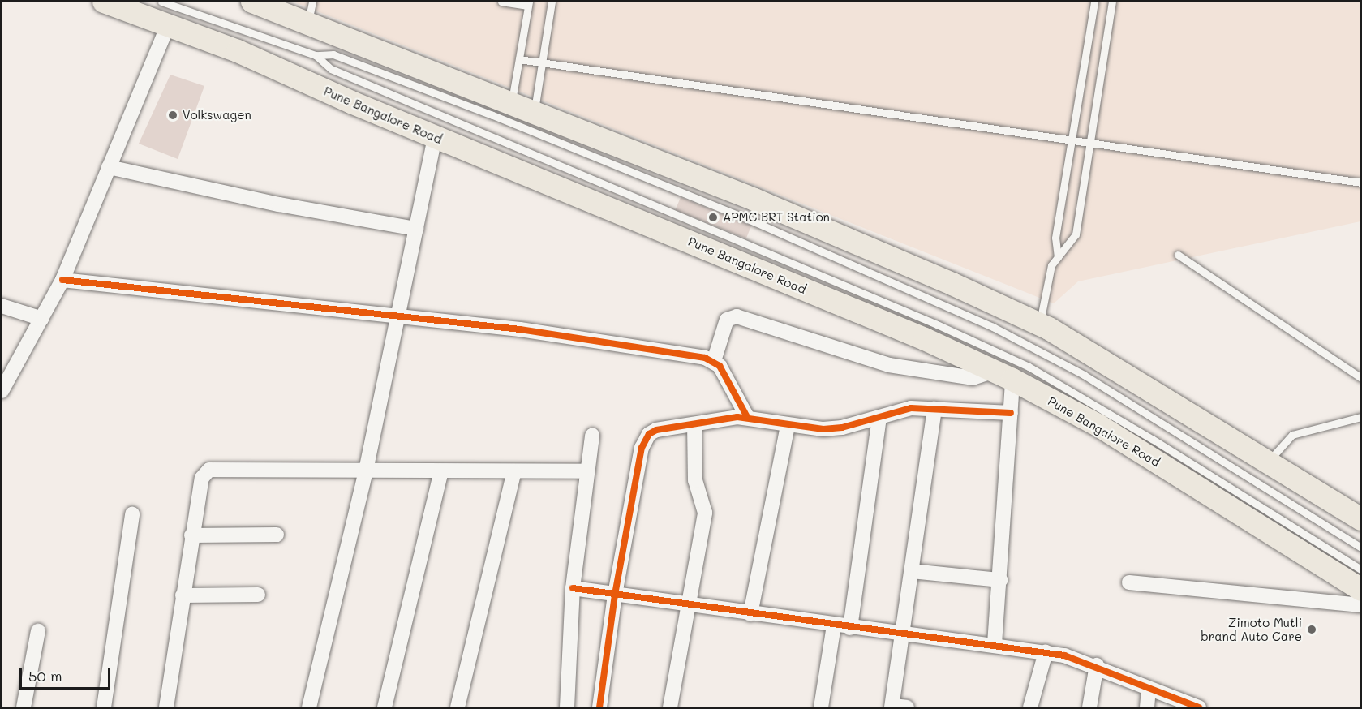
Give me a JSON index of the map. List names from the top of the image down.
{
  "streets": {
    "main road": ["Pune Bangalore Road"]
  },
  "places": ["Volkswagen", "APMC BRT Station", "Zimoto Mutli brand Auto Care"],
  "scale_bar": "50 m"
}
